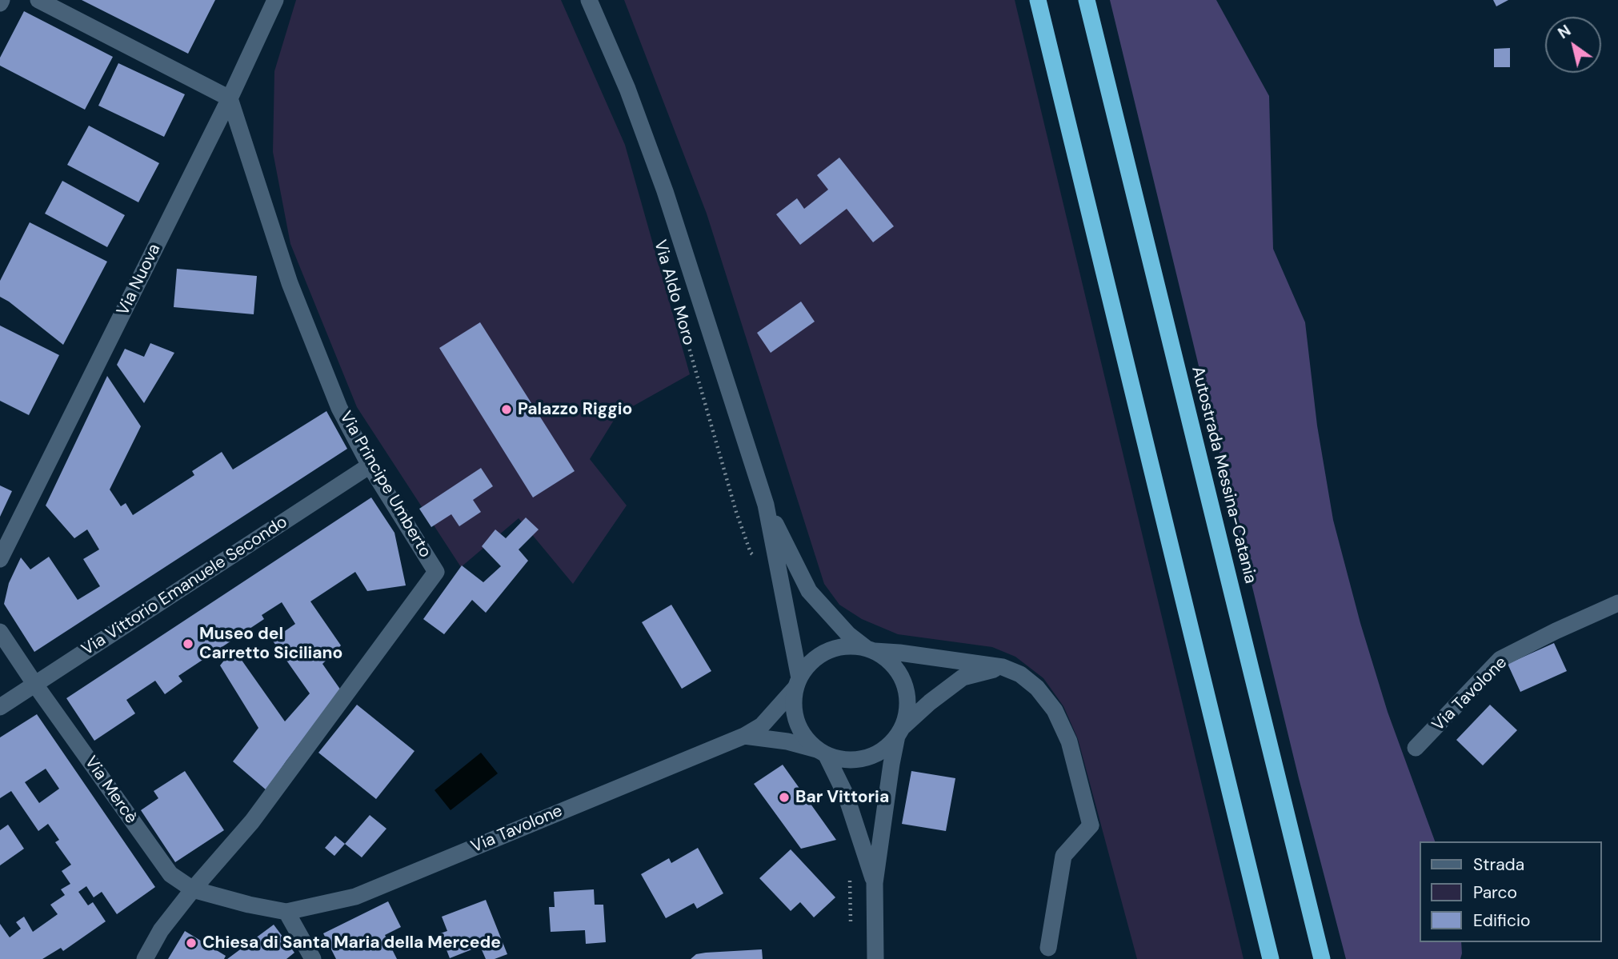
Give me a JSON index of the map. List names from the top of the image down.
{
  "streets": {
    "highway": ["Autostrada Messina-Catania"],
    "street": [
      "Via Nuova",
      "Via Aldo Moro",
      "Via Principe Umberto",
      "Via Vittorio Emanuele Secondo",
      "Via Tavolone",
      "Via Mercè"
    ]
  },
  "crossings": [
    ["Via Nuova", "Via Principe Umberto"],
    ["Via Principe Umberto", "Via Vittorio Emanuele Secondo"],
    ["Via Principe Umberto", "Via Mercè"],
    ["Via Vittorio Emanuele Secondo", "Via Mercè"]
  ],
  "places": [
    "Palazzo Riggio",
    "Museo del Carretto Siciliano",
    "Bar Vittoria",
    "Chiesa di Santa Maria della Mercede"
  ],
  "legend": ["Strada", "Parco", "Edificio"],
  "north": "top left"
}
